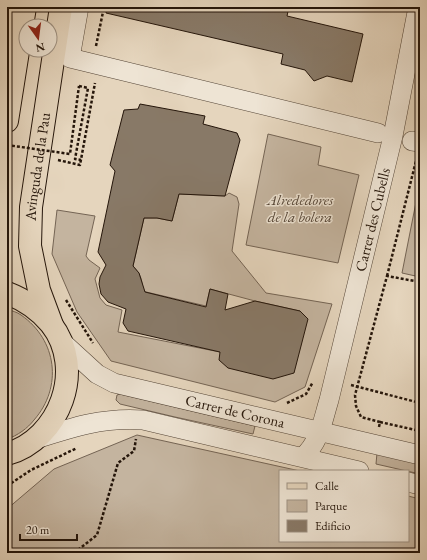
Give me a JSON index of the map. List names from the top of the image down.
{
  "streets": {
    "main road": ["Avinguda de la Pau"],
    "street": ["Carrer des Cubells", "Carrer de Corona"]
  },
  "crossings": [
    ["Avinguda de la Pau", "Carrer de Corona"],
    ["Carrer des Cubells", "Carrer de Corona"]
  ],
  "parks": ["Alrededores de la bolera"],
  "legend": ["Calle", "Parque", "Edificio"],
  "scale_bar": "20 m",
  "north": "bottom"
}
